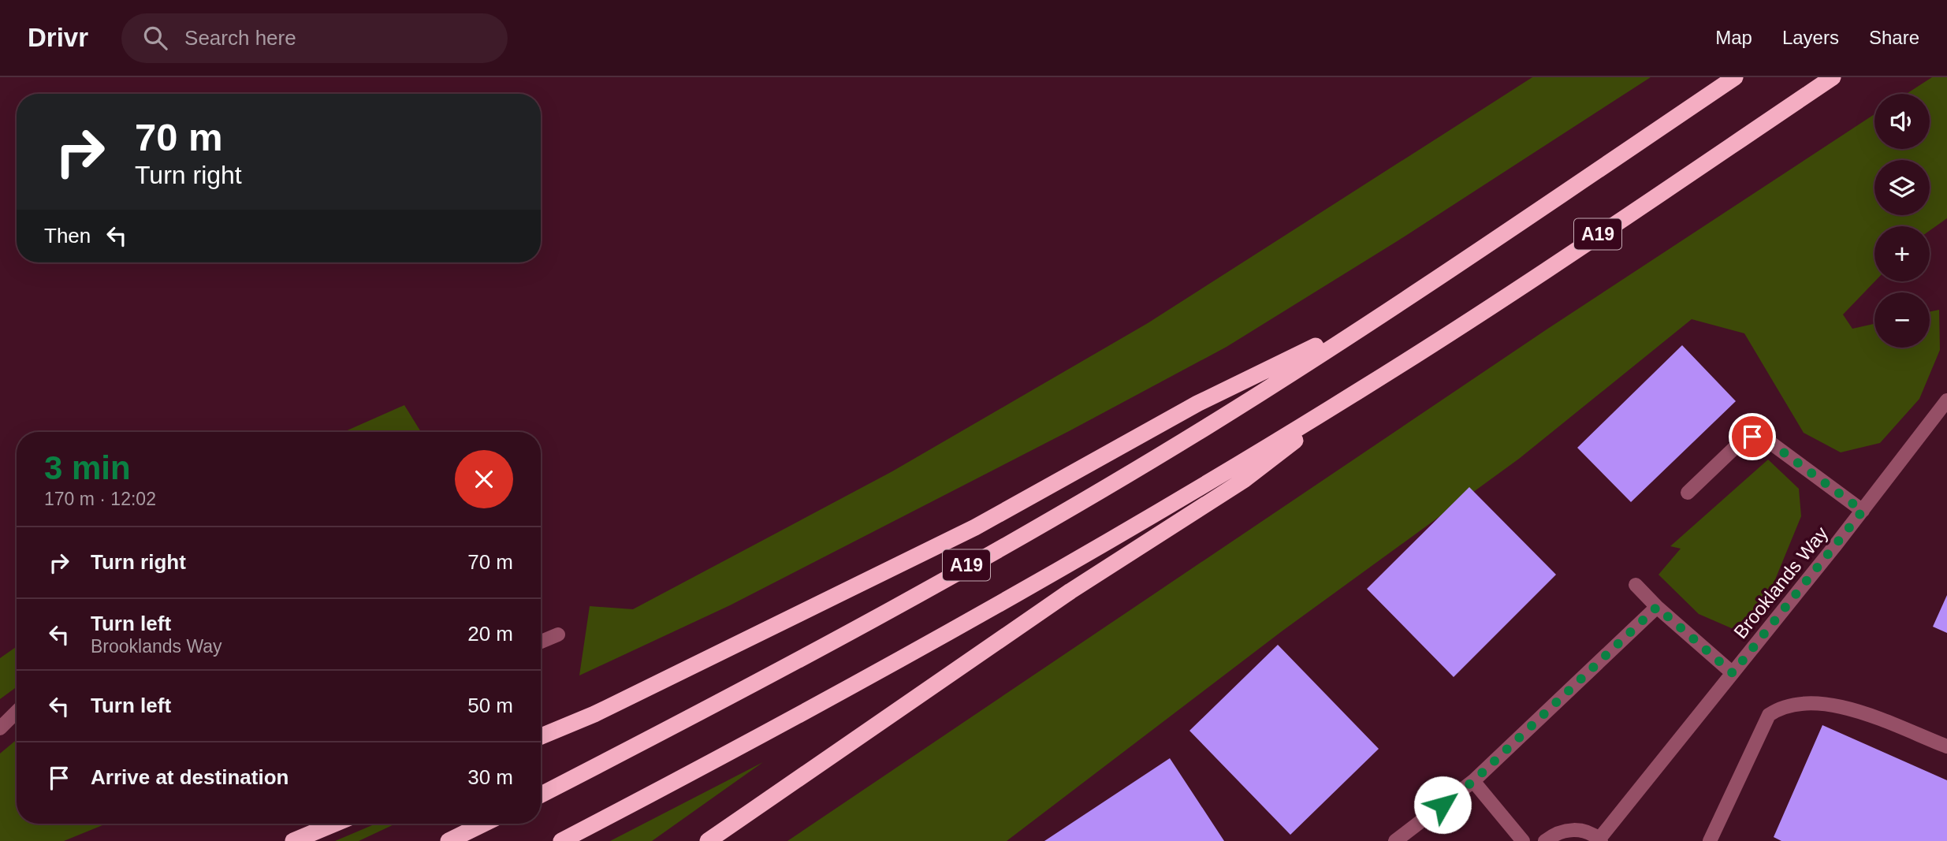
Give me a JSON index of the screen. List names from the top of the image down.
{
  "streets": {
    "highway": ["A19"],
    "street": ["Brooklands Way"]
  },
  "page": {
    "header": "Drivr",
    "search": "Search here",
    "nav": ["Map", "Layers", "Share"],
    "map_buttons": ["+", "−"],
    "turn": ["70 m", "Turn right"],
    "then": "Then",
    "heading": ["3 min", "170 m · 12:02"],
    "list": [
      {
        "name": "Turn right",
        "value": "70 m"
      },
      {
        "name": "Turn left",
        "note": "Brooklands Way",
        "value": "20 m"
      },
      {
        "name": "Turn left",
        "value": "50 m"
      },
      {
        "name": "Arrive at destination",
        "value": "30 m"
      }
    ]
  }
}
